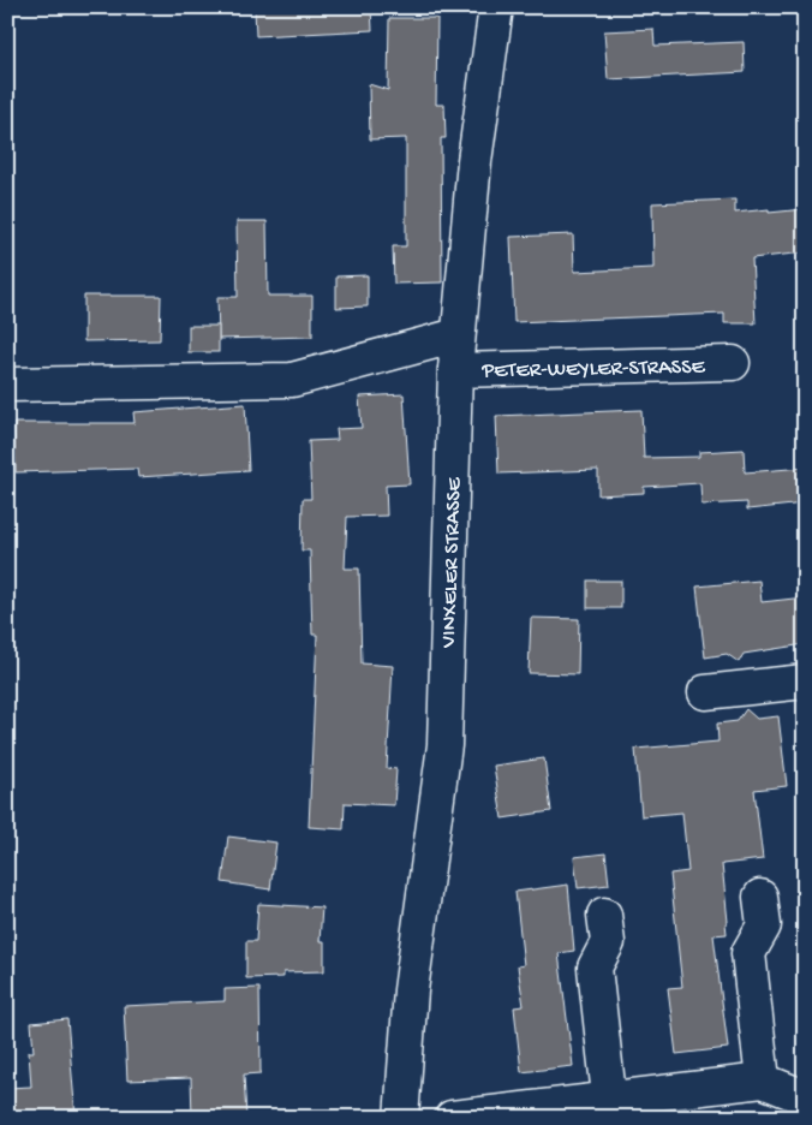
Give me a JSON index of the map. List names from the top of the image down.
{
  "streets": {
    "street": ["PETER-WEYLER-STRASSE", "VINXELER STRASSE"]
  },
  "crossings": [
    ["PETER-WEYLER-STRASSE", "VINXELER STRASSE"]
  ]
}
